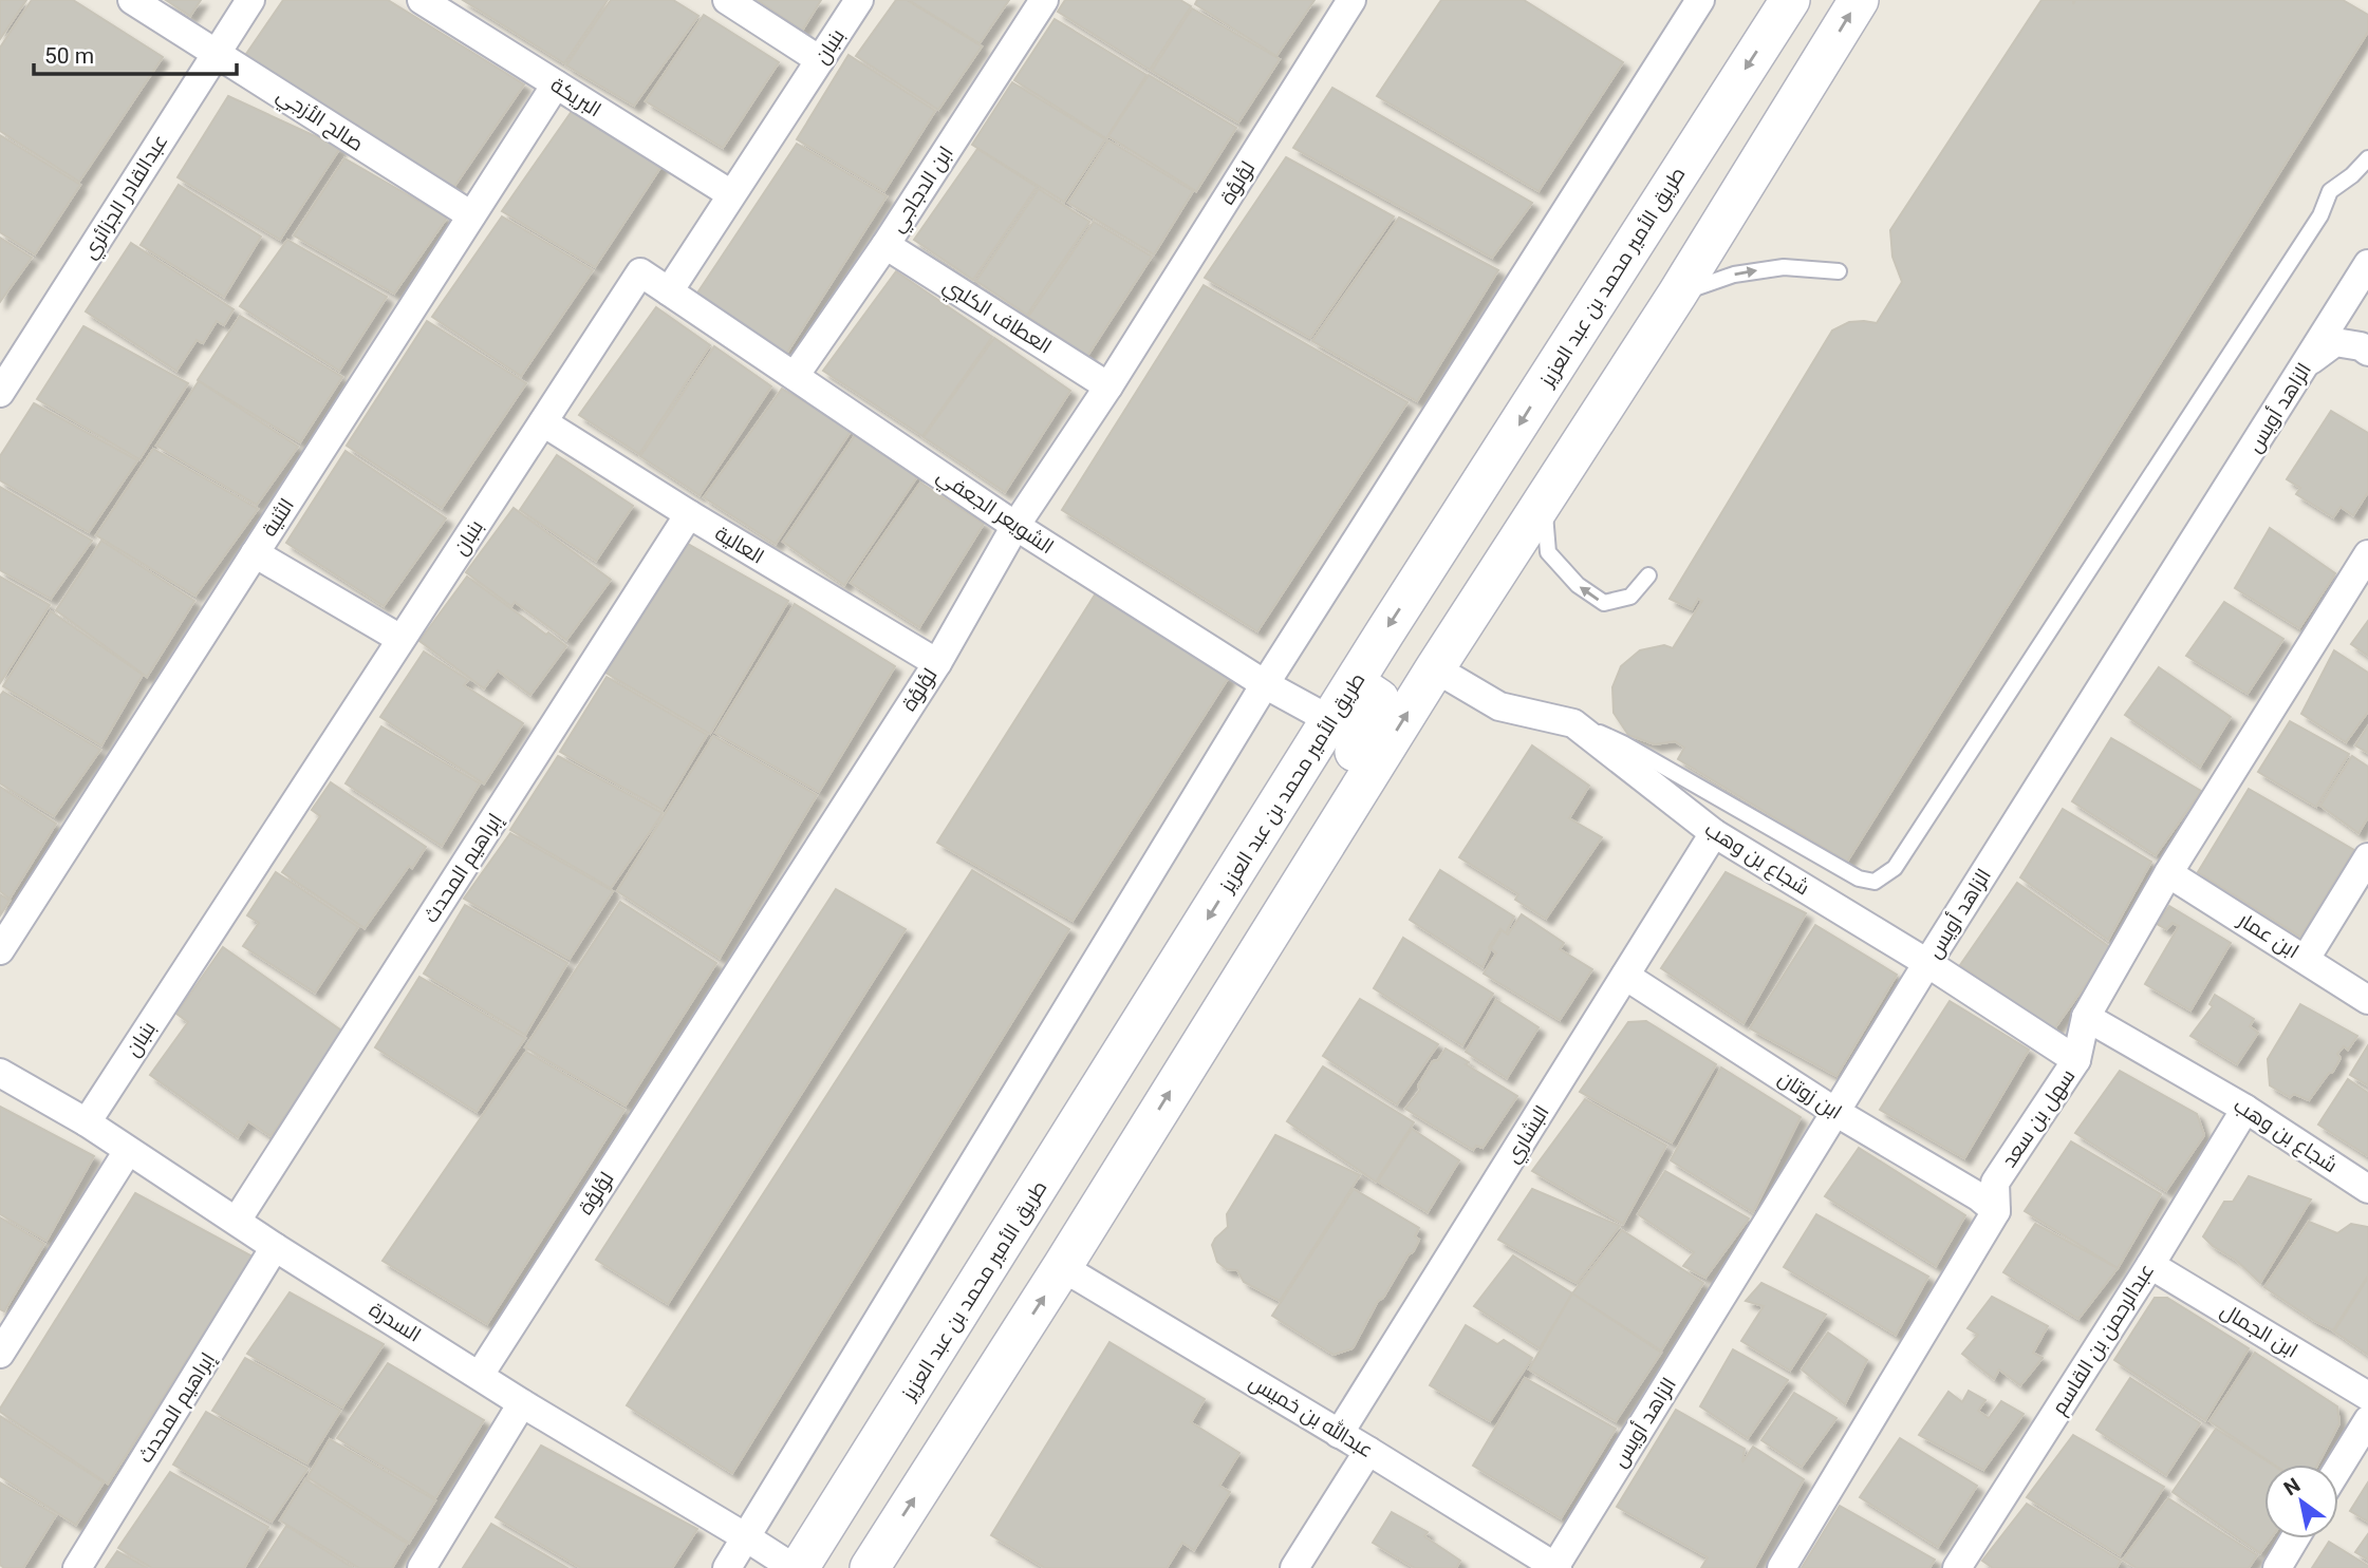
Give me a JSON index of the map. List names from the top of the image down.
{
  "streets": {
    "main road": ["طريق الأمير محمد بن عبد العزيز"],
    "street": [
      "بنبان",
      "البريكة",
      "صالح الأزجي",
      "لؤلؤة",
      "ابن الدجاجي",
      "عبدالقادر الجزائري",
      "العطاف الكلبي",
      "الزاهد أويس",
      "الشويعر الجعفي",
      "الثنية",
      "العالية",
      "شجاع بن وهب",
      "إبراهيم المحدث",
      "ابن عمار",
      "ابن زوتان",
      "سهل بن سعد",
      "البشاري",
      "السدرة",
      "ابن الجمال",
      "عبدالرحمن بن القاسم",
      "عبدالله بن خميس"
    ]
  },
  "crossings": [
    ["بنبان", "البريكة"],
    ["بنبان", "الشويعر الجعفي"],
    ["بنبان", "العالية"],
    ["بنبان", "السدرة"],
    ["البريكة", "الثنية"],
    ["صالح الأزجي", "عبدالقادر الجزائري"],
    ["صالح الأزجي", "الثنية"],
    ["لؤلؤة", "العطاف الكلبي"],
    ["لؤلؤة", "الشويعر الجعفي"],
    ["لؤلؤة", "العالية"],
    ["لؤلؤة", "السدرة"],
    ["ابن الدجاجي", "العطاف الكلبي"],
    ["ابن الدجاجي", "الشويعر الجعفي"],
    ["طريق الأمير محمد بن عبد العزيز", "الشويعر الجعفي"],
    ["الزاهد أويس", "شجاع بن وهب"],
    ["الزاهد أويس", "ابن زوتان"],
    ["الزاهد أويس", "عبدالله بن خميس"],
    ["العالية", "إبراهيم المحدث"],
    ["شجاع بن وهب", "سهل بن سعد"],
    ["شجاع بن وهب", "البشاري"],
    ["شجاع بن وهب", "عبدالرحمن بن القاسم"],
    ["إبراهيم المحدث", "السدرة"],
    ["ابن عمار", "سهل بن سعد"],
    ["ابن زوتان", "سهل بن سعد"],
    ["ابن زوتان", "البشاري"],
    ["البشاري", "عبدالله بن خميس"],
    ["ابن الجمال", "عبدالرحمن بن القاسم"]
  ],
  "scale_bar": "50 m",
  "north": "top left"
}
